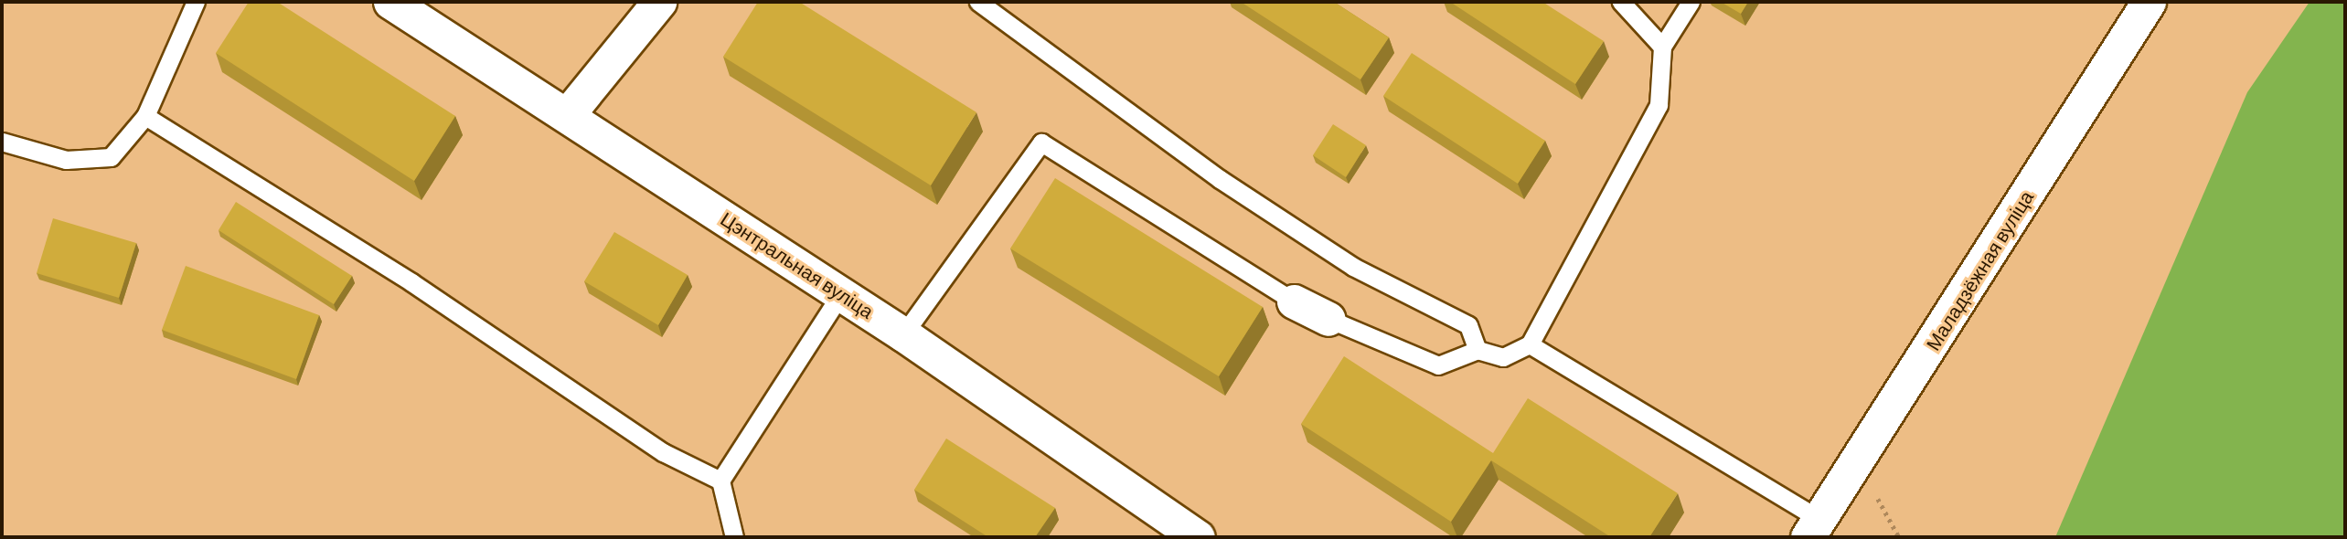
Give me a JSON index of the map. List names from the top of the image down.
{
  "streets": {
    "street": ["Цэнтральная вуліца", "Маладзёжная вуліца"]
  }
}
